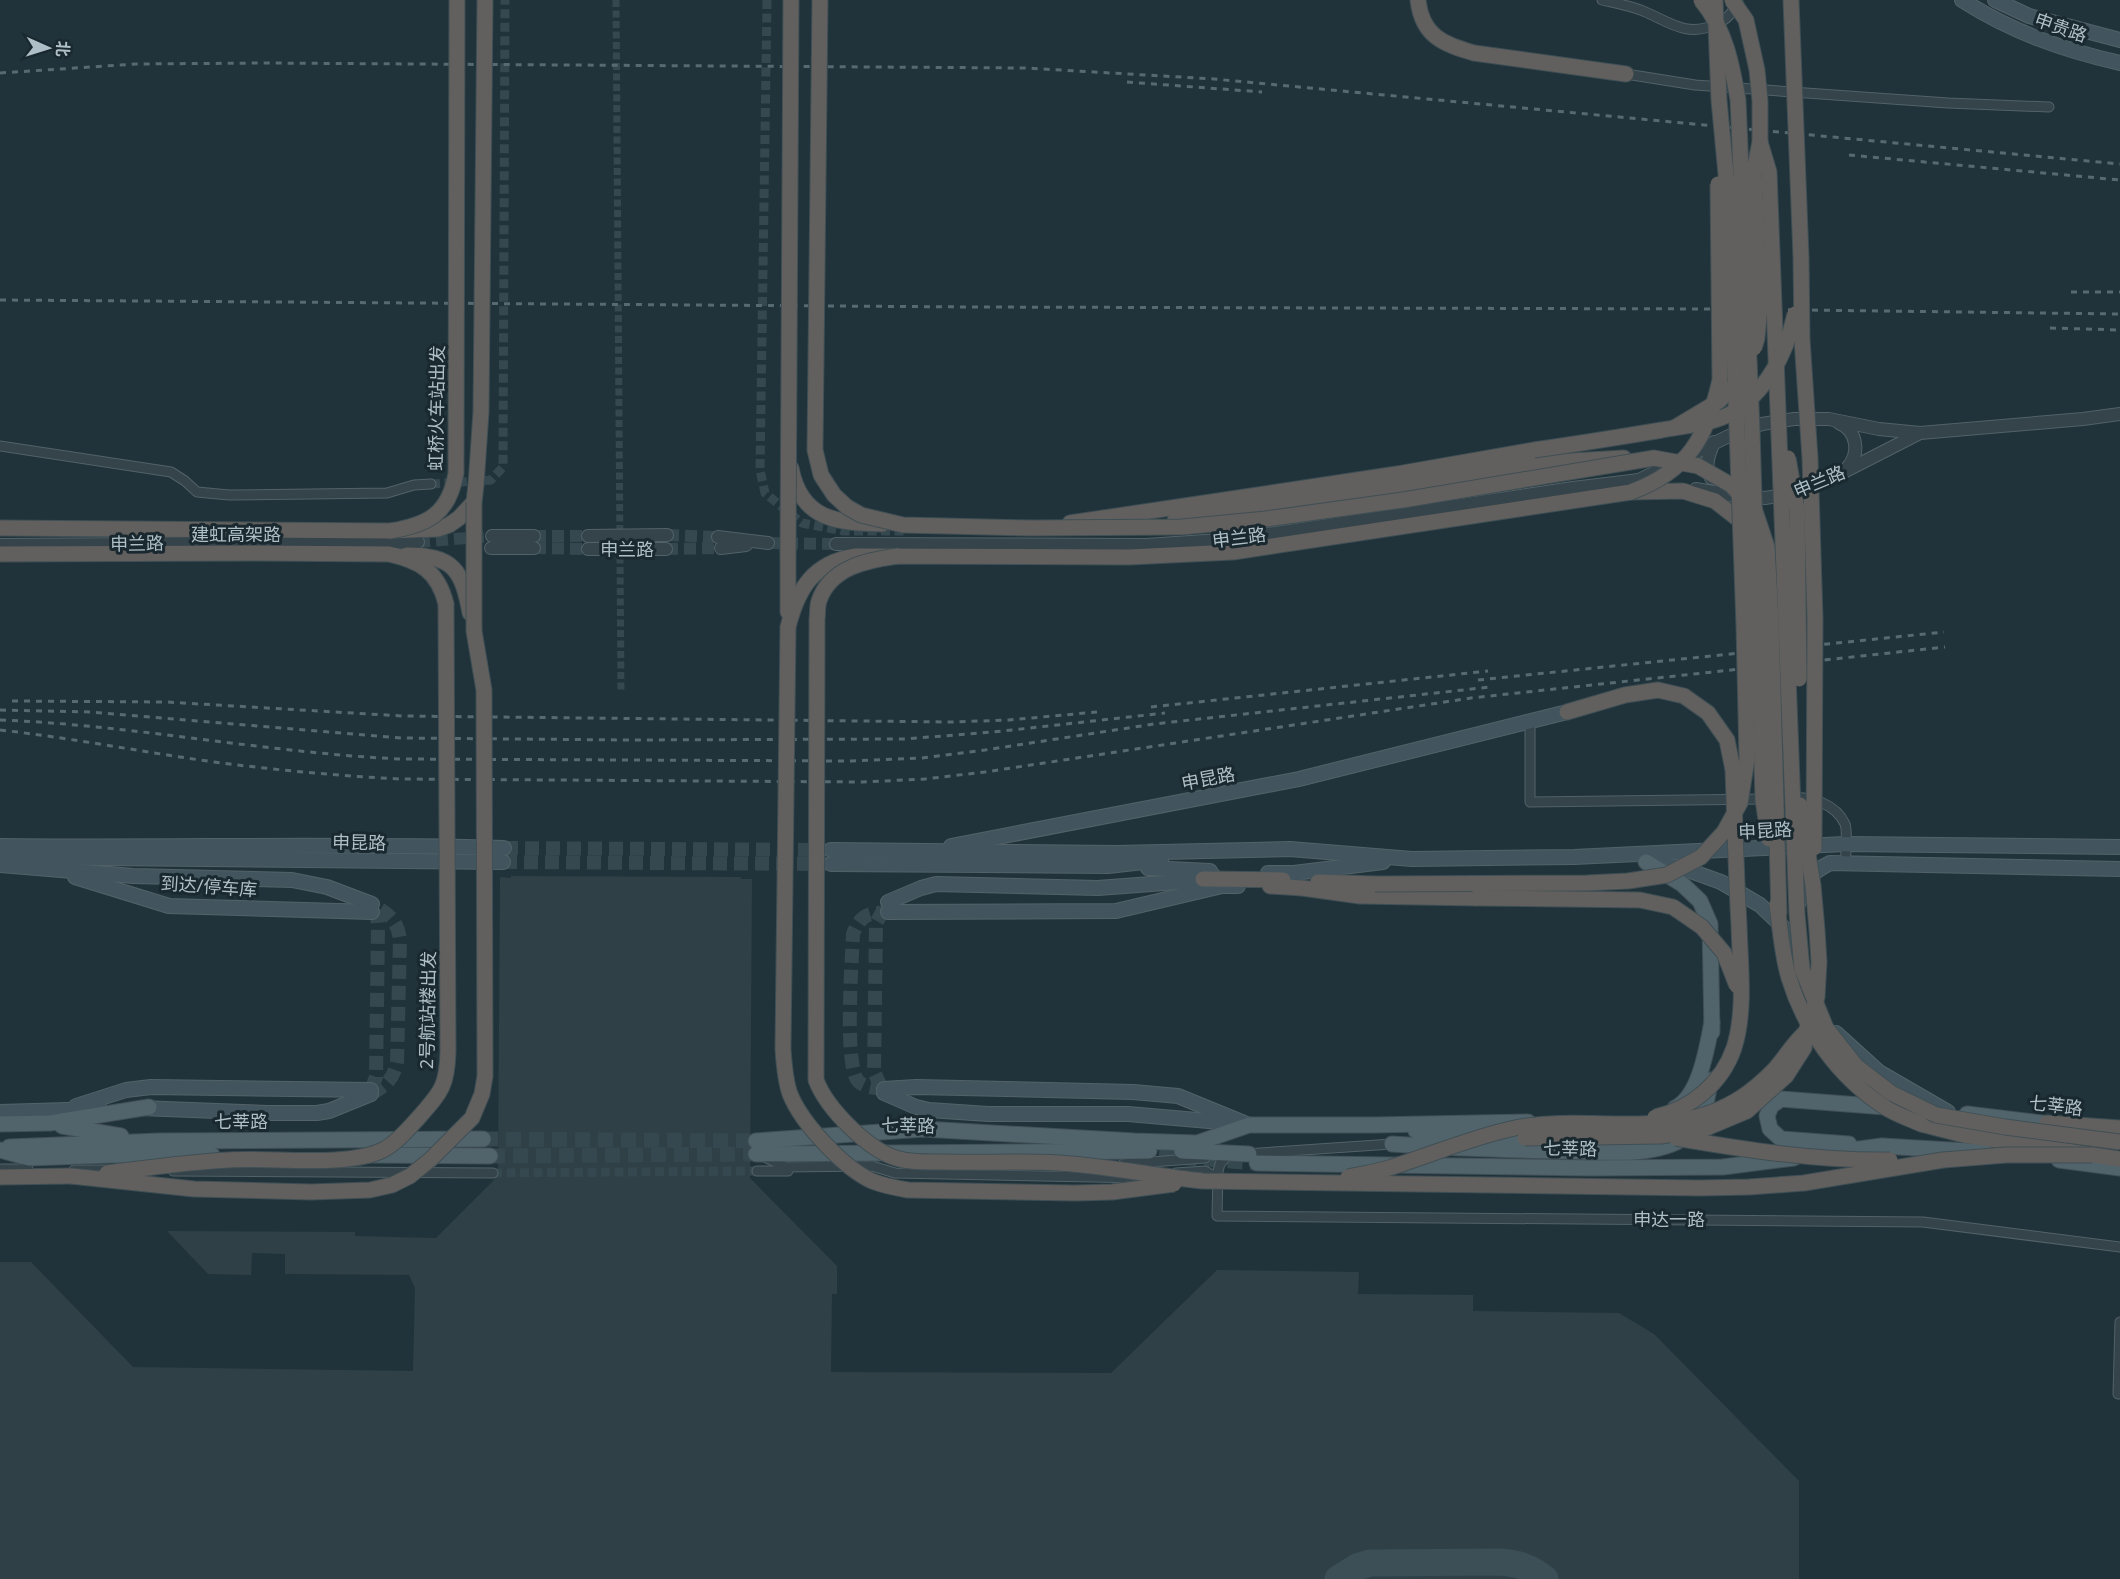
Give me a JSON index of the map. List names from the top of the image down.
{
  "streets": {
    "highway": ["虹桥火车站出发", "建虹高架路", "2号航站楼出发"],
    "main road": [
      "申贵路",
      "申昆路",
      "到达/停车库",
      "七莘路"
    ],
    "street": ["申兰路", "申达一路"]
  },
  "crossings": [
    ["建虹高架路", "2号航站楼出发"]
  ],
  "north": "right"
}
